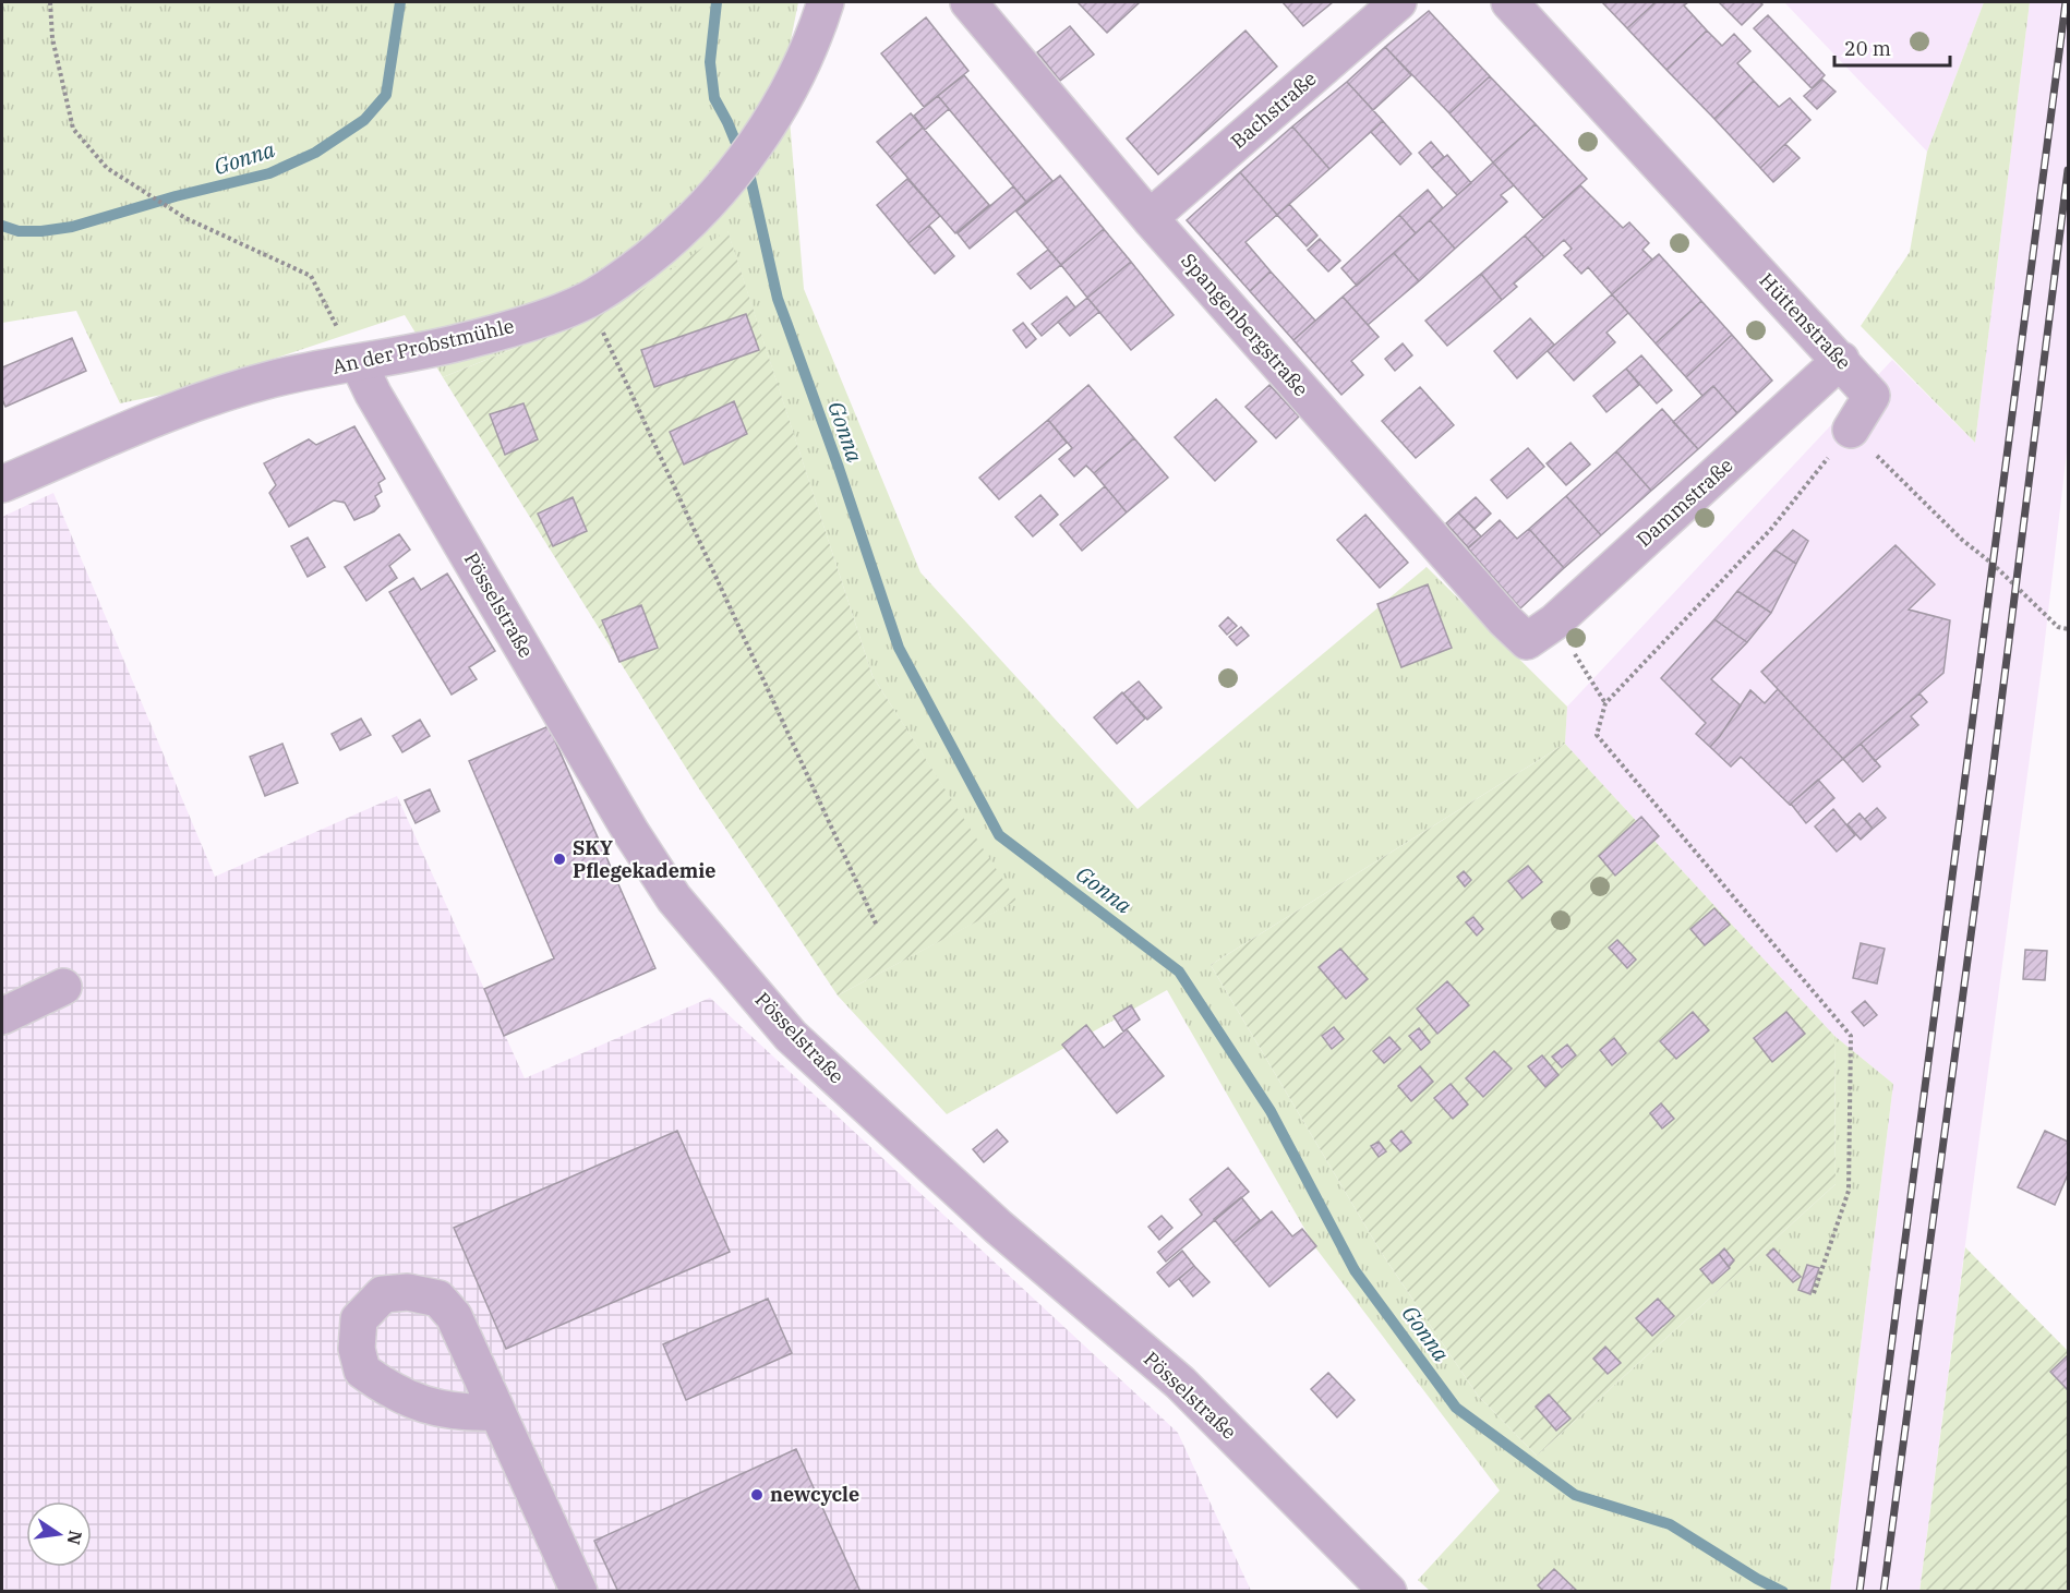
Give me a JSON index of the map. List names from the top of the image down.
{
  "streets": {
    "street": [
      "Bachstraße",
      "Hüttenstraße",
      "Spangenbergstraße",
      "An der Probstmühle",
      "Dammstraße",
      "Pösselstraße"
    ]
  },
  "crossings": [
    ["Bachstraße", "Spangenbergstraße"],
    ["Hüttenstraße", "Dammstraße"],
    ["Spangenbergstraße", "Dammstraße"],
    ["An der Probstmühle", "Pösselstraße"]
  ],
  "water": ["Gonna"],
  "places": ["SKY Pflegekademie", "newcycle"],
  "scale_bar": "20 m",
  "north": "right"
}
